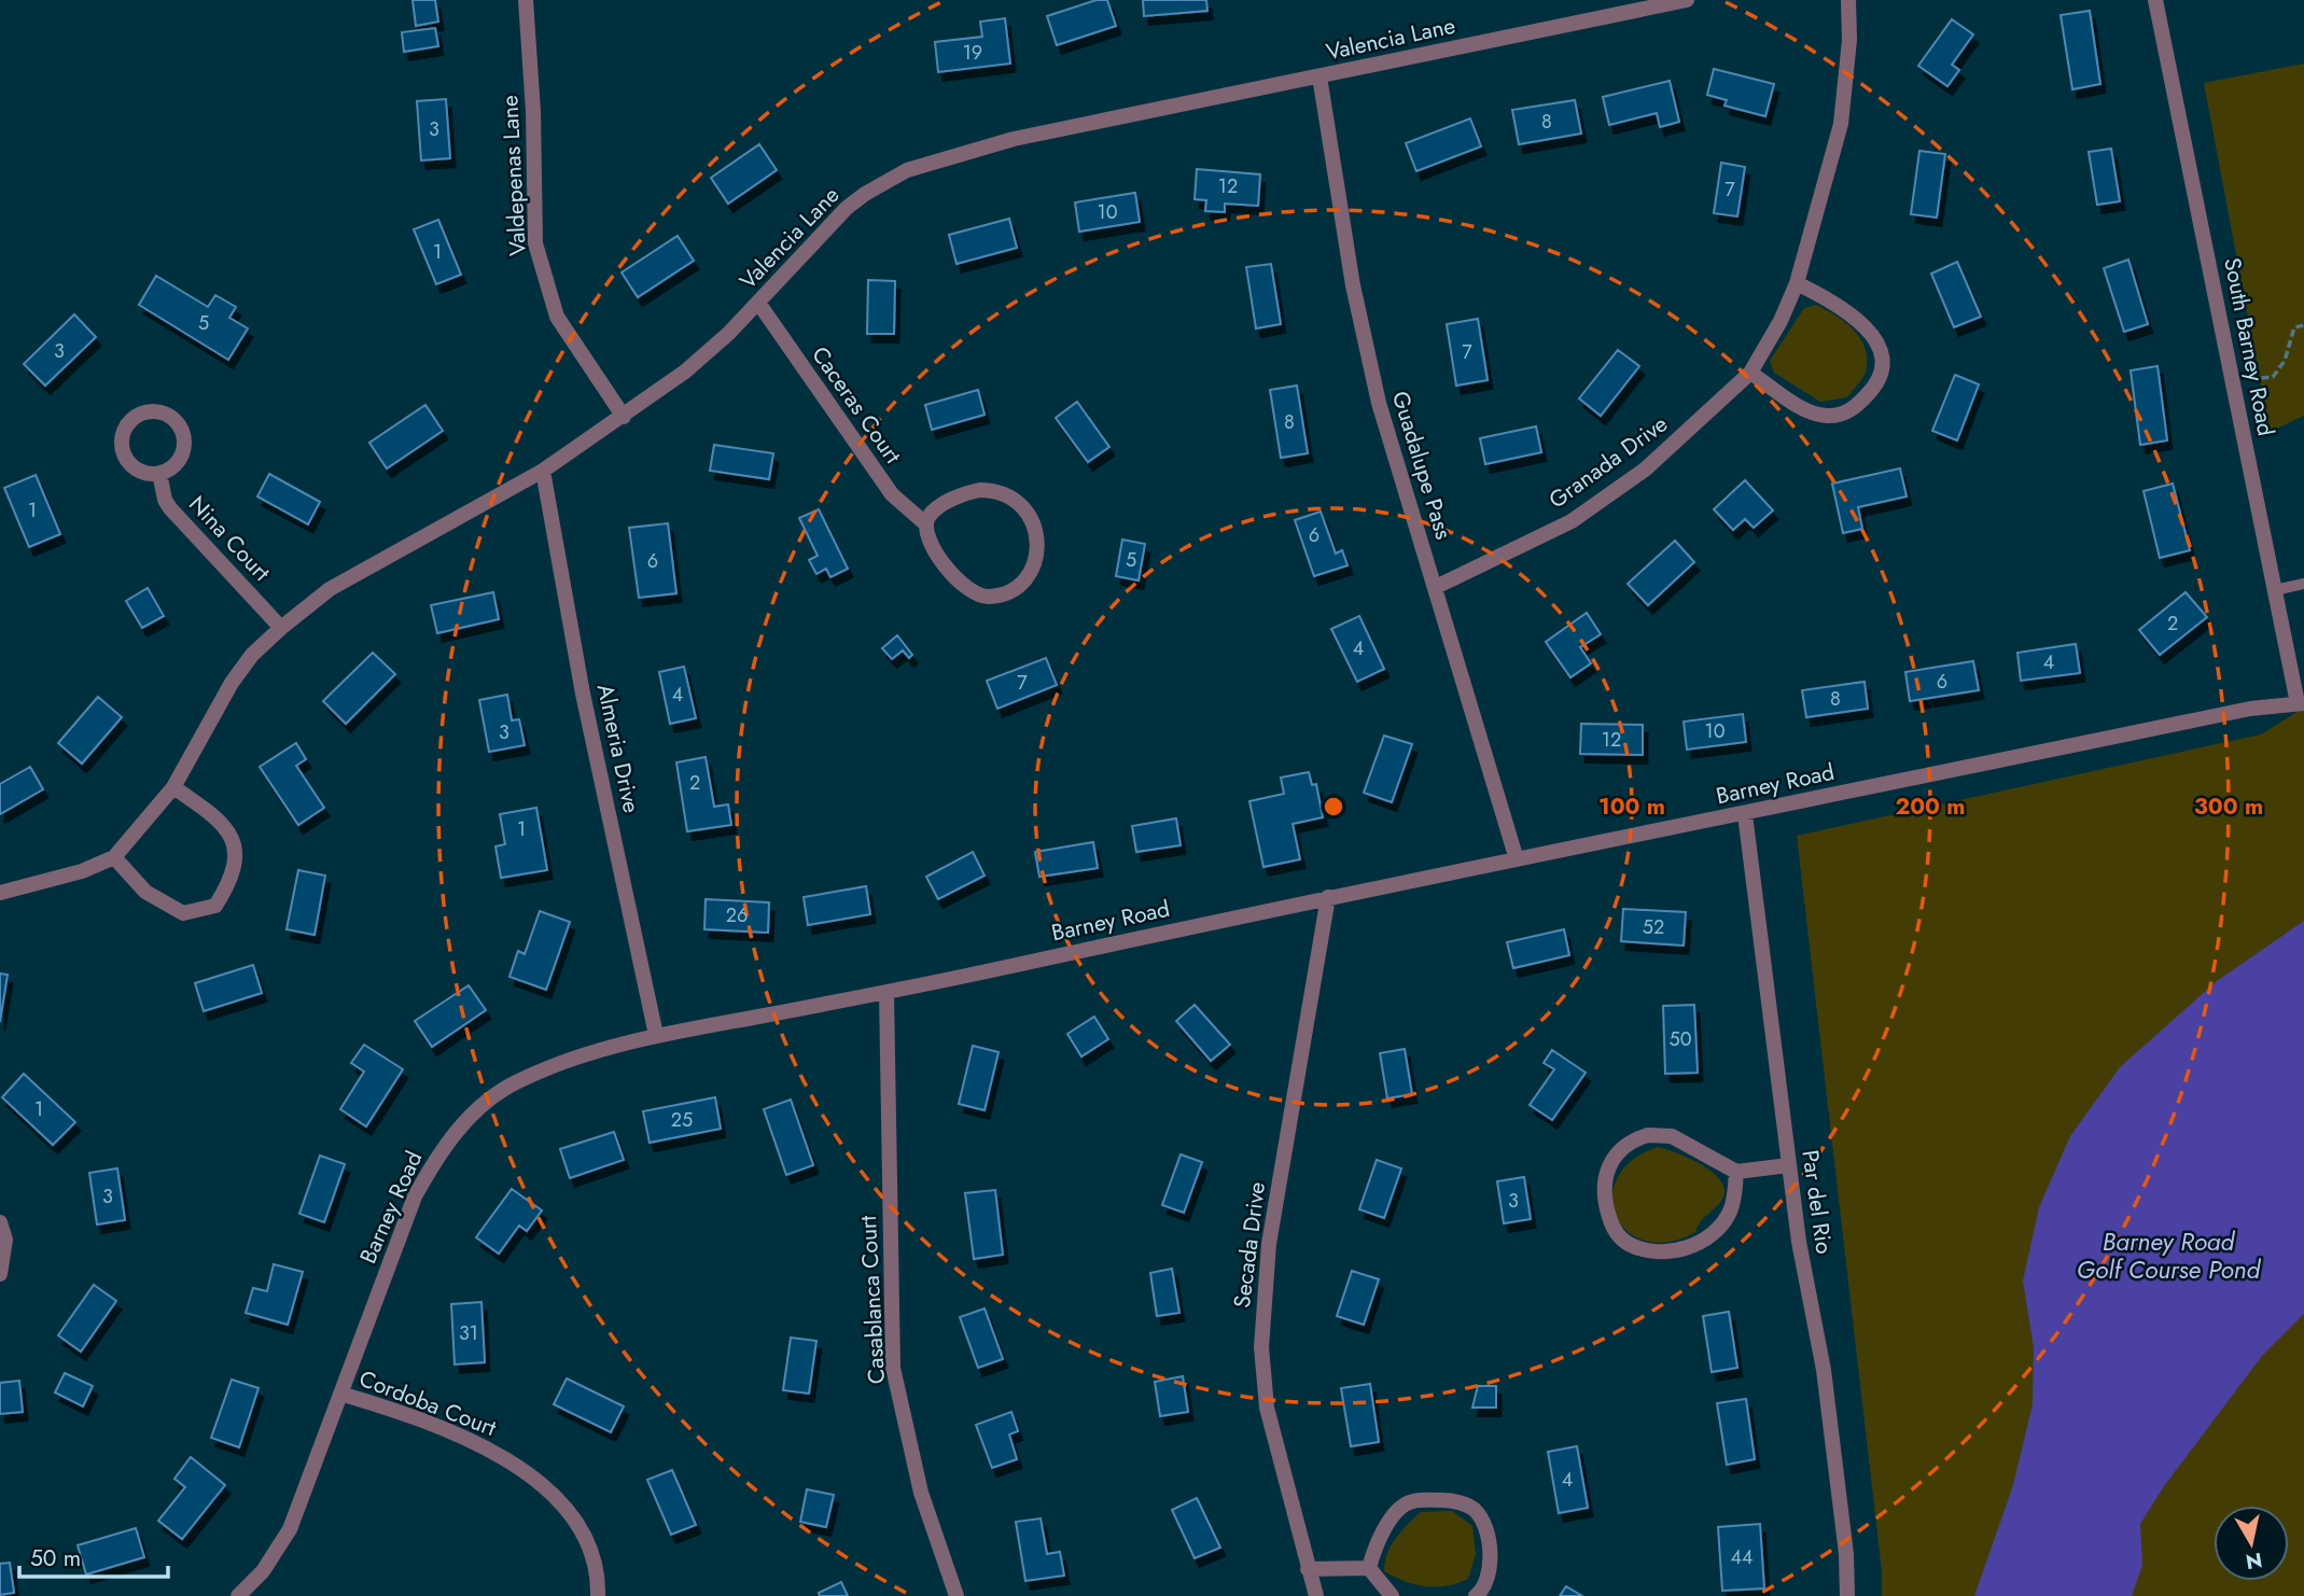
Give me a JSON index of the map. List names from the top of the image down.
{
  "streets": {
    "street": [
      "Valencia Lane",
      "Valdepenas Lane",
      "South Barney Road",
      "Caceras Court",
      "Granada Drive",
      "Guadalupe Pass",
      "Nina Court",
      "Almeria Drive",
      "Barney Road",
      "Par del Rio",
      "Secada Drive",
      "Casablanca Court",
      "Cordoba Court"
    ]
  },
  "crossings": [
    ["Valencia Lane", "Valdepenas Lane"],
    ["Valencia Lane", "Caceras Court"],
    ["Valencia Lane", "Guadalupe Pass"],
    ["Valencia Lane", "Nina Court"],
    ["Valencia Lane", "Almeria Drive"],
    ["South Barney Road", "Barney Road"],
    ["Granada Drive", "Guadalupe Pass"],
    ["Guadalupe Pass", "Barney Road"],
    ["Almeria Drive", "Barney Road"],
    ["Barney Road", "Par del Rio"],
    ["Barney Road", "Secada Drive"],
    ["Barney Road", "Casablanca Court"],
    ["Barney Road", "Cordoba Court"]
  ],
  "water": ["Barney Road Golf Course Pond"],
  "house_numbers": [
    "19",
    "8",
    "3",
    "12",
    "7",
    "10",
    "1",
    "5",
    "3",
    "7",
    "8",
    "1",
    "6",
    "5",
    "6",
    "2",
    "4",
    "4",
    "6",
    "7",
    "4",
    "8",
    "10",
    "3",
    "12",
    "2",
    "1",
    "26",
    "52",
    "50",
    "1",
    "25",
    "3",
    "3",
    "31",
    "4",
    "44"
  ],
  "scale_bar": "50 m",
  "north": "bottom",
  "rings": ["100 m", "200 m", "300 m"]
}
